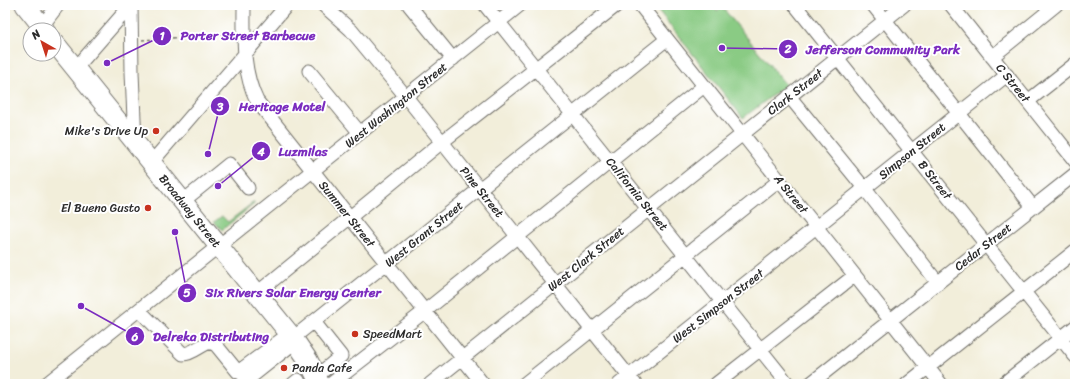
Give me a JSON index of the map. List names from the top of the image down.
{
  "streets": {
    "highway": ["Broadway Street"],
    "street": [
      "C Street",
      "Clark Street",
      "West Washington Street",
      "Simpson Street",
      "B Street",
      "Pine Street",
      "California Street",
      "A Street",
      "Summer Street",
      "West Grant Street",
      "Cedar Street",
      "West Clark Street",
      "West Simpson Street"
    ]
  },
  "crossings": [
    ["C Street", "Simpson Street"],
    ["Clark Street", "B Street"],
    ["Clark Street", "A Street"],
    ["Clark Street", "West Clark Street"],
    ["West Washington Street", "Pine Street"],
    ["West Washington Street", "California Street"],
    ["West Washington Street", "Broadway Street"],
    ["West Washington Street", "Summer Street"],
    ["Simpson Street", "B Street"],
    ["Simpson Street", "A Street"],
    ["Simpson Street", "West Simpson Street"],
    ["B Street", "Cedar Street"],
    ["Pine Street", "West Grant Street"],
    ["Pine Street", "West Clark Street"],
    ["Pine Street", "West Simpson Street"],
    ["California Street", "West Grant Street"],
    ["California Street", "West Clark Street"],
    ["California Street", "West Simpson Street"],
    ["A Street", "West Grant Street"],
    ["A Street", "Cedar Street"],
    ["A Street", "West Clark Street"],
    ["A Street", "West Simpson Street"],
    ["Broadway Street", "West Grant Street"],
    ["Summer Street", "West Grant Street"],
    ["Summer Street", "West Clark Street"]
  ],
  "places": [
    "Jefferson Community Park",
    "Porter Street Barbecue",
    "Mike's Drive Up",
    "Heritage Motel",
    "Luzmilas",
    "El Bueno Gusto",
    "Six Rivers Solar Energy Center",
    "Delreka Distributing",
    "SpeedMart",
    "Panda Cafe"
  ],
  "north": "top left"
}
